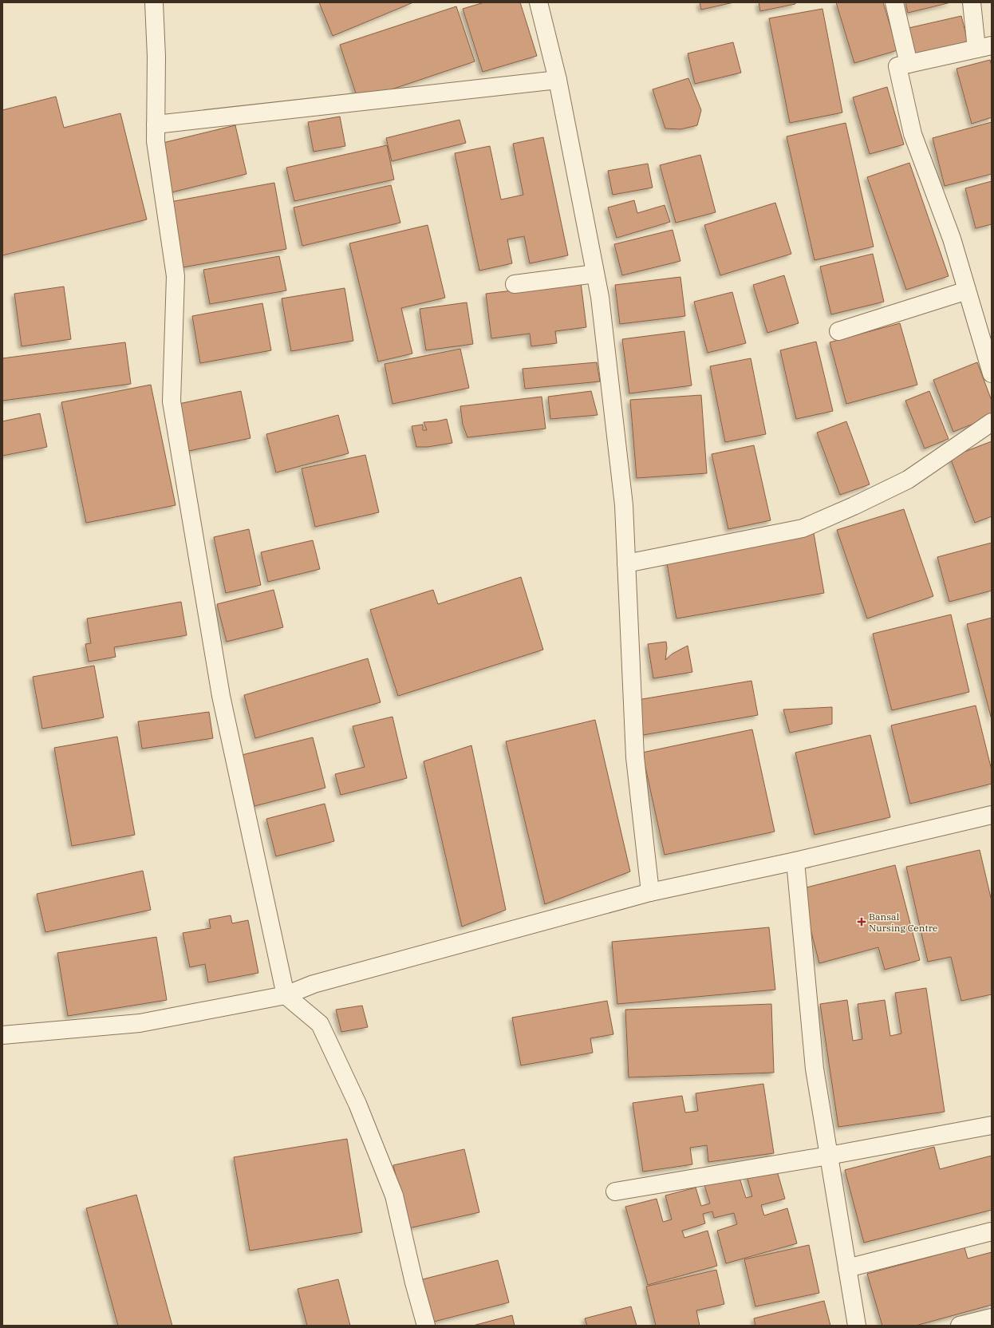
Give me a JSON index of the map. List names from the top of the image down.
{
  "places": {
    "health": ["Bansal Nursing Centre"]
  }
}
